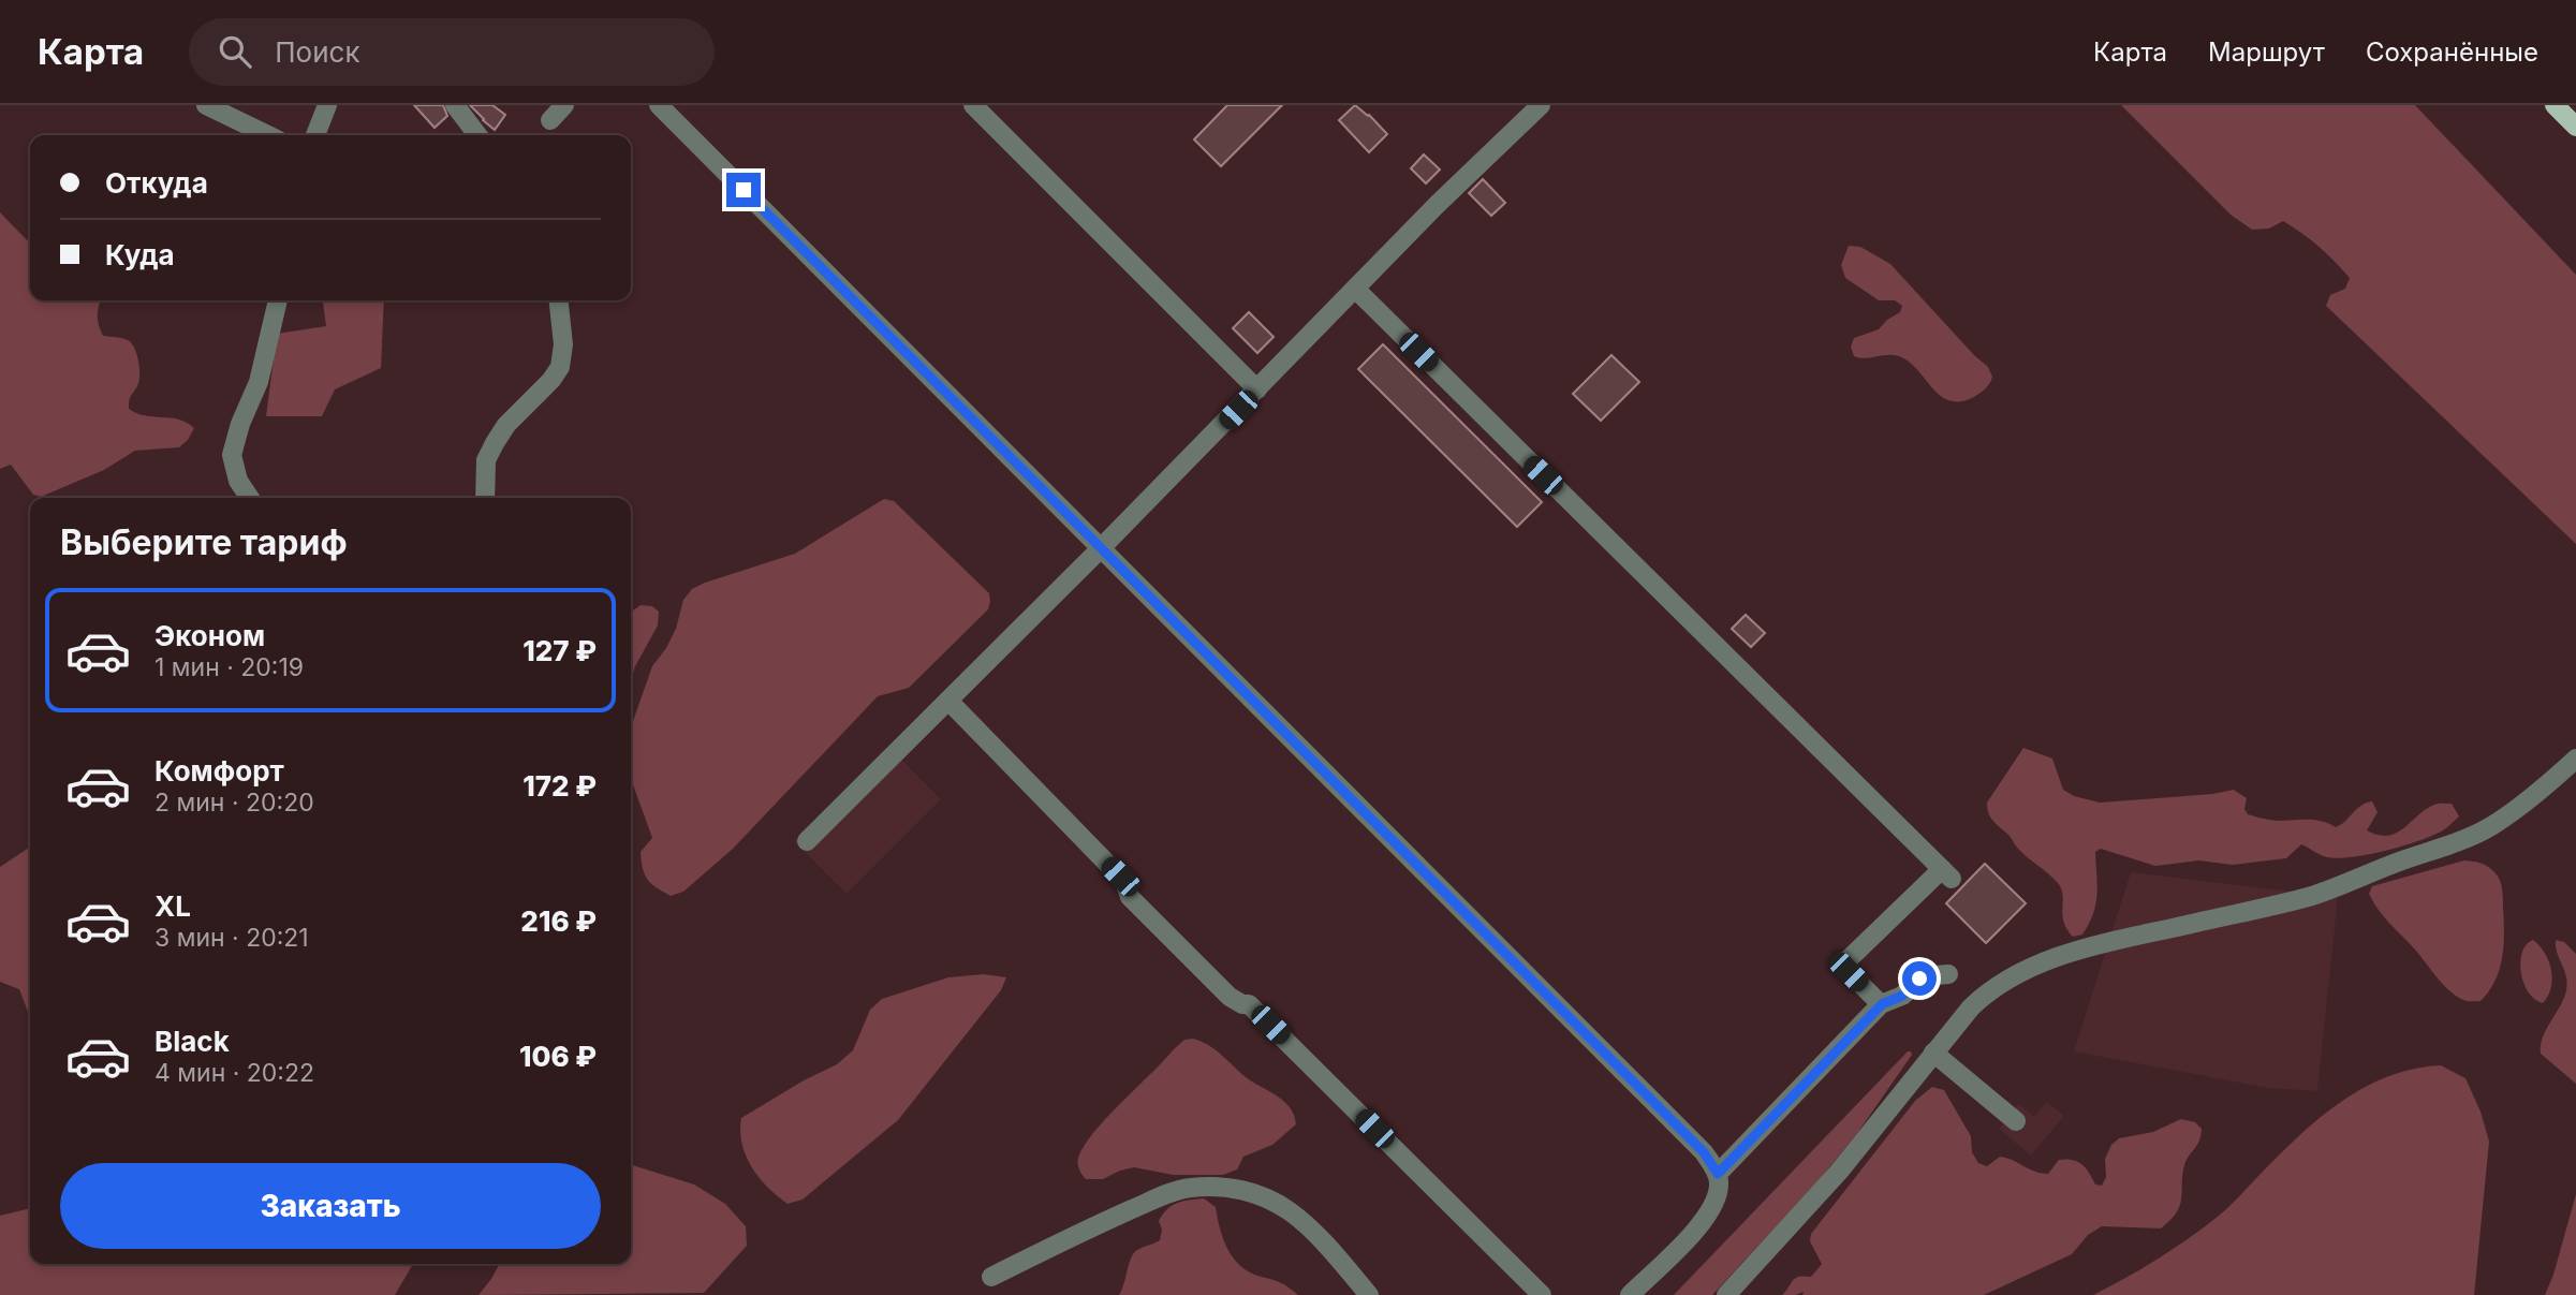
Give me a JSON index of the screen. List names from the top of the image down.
{
  "page": {
    "header": "Карта",
    "search": "Поиск",
    "nav": ["Карта", "Маршрут", "Сохранённые"],
    "banner": ["Откуда", "Куда"],
    "heading": "Выберите тариф",
    "list": [
      {
        "name": "Эконом",
        "note": "1 мин · 20:19",
        "value": "127 ₽"
      },
      {
        "name": "Комфорт",
        "note": "2 мин · 20:20",
        "value": "172 ₽"
      },
      {
        "name": "XL",
        "note": "3 мин · 20:21",
        "value": "216 ₽"
      },
      {
        "name": "Black",
        "note": "4 мин · 20:22",
        "value": "106 ₽"
      }
    ],
    "buttons": "Заказать"
  }
}
